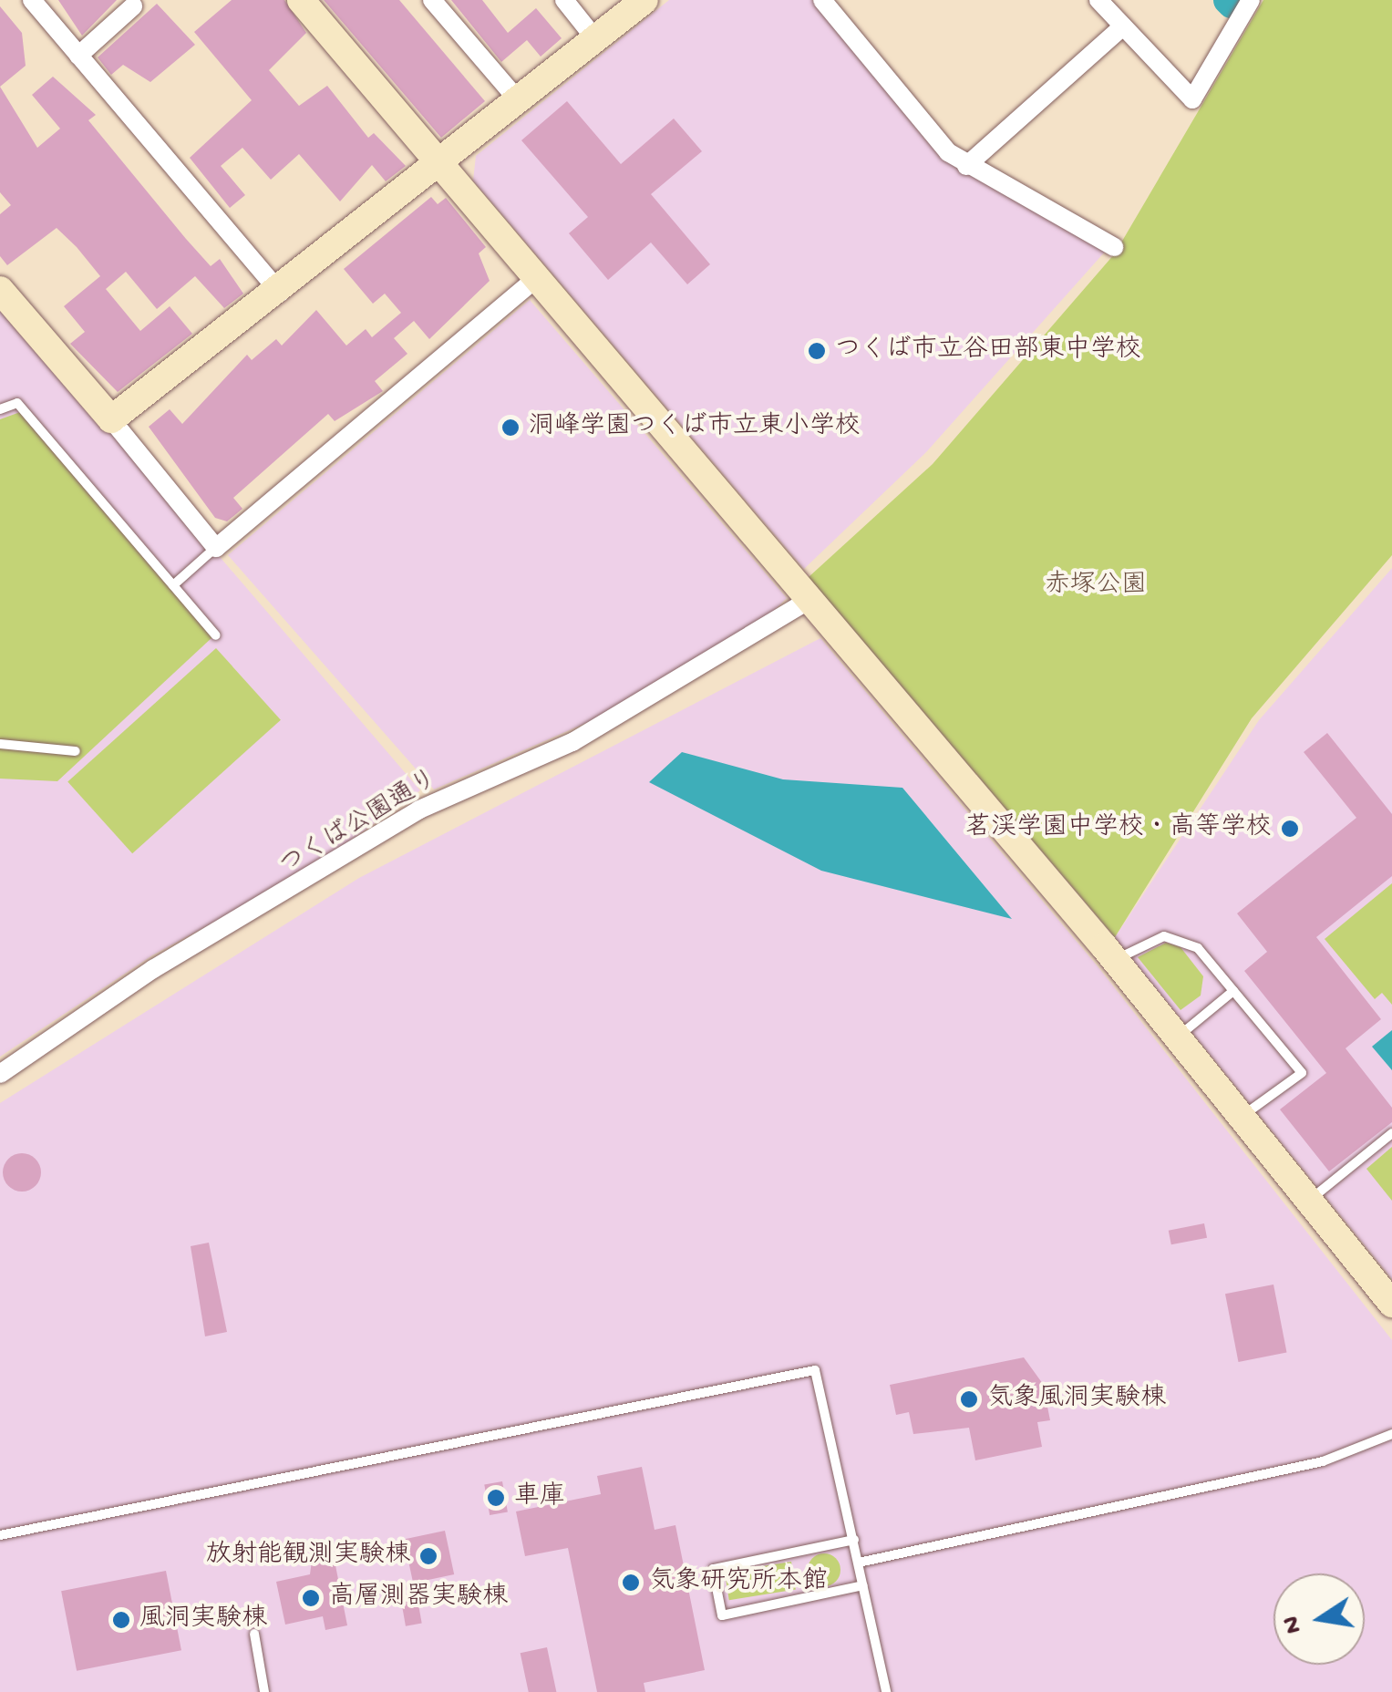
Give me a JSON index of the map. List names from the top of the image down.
{
  "streets": {
    "street": ["つくば公園通り"]
  },
  "parks": ["赤塚公園"],
  "places": [
    "つくば市立谷田部東中学校",
    "洞峰学園つくば市立東小学校",
    "茗渓学園中学校・高等学校",
    "気象風洞実験棟",
    "車庫",
    "放射能観測実験棟",
    "気象研究所本館",
    "高層測器実験棟",
    "風洞実験棟"
  ],
  "north": "left"
}
